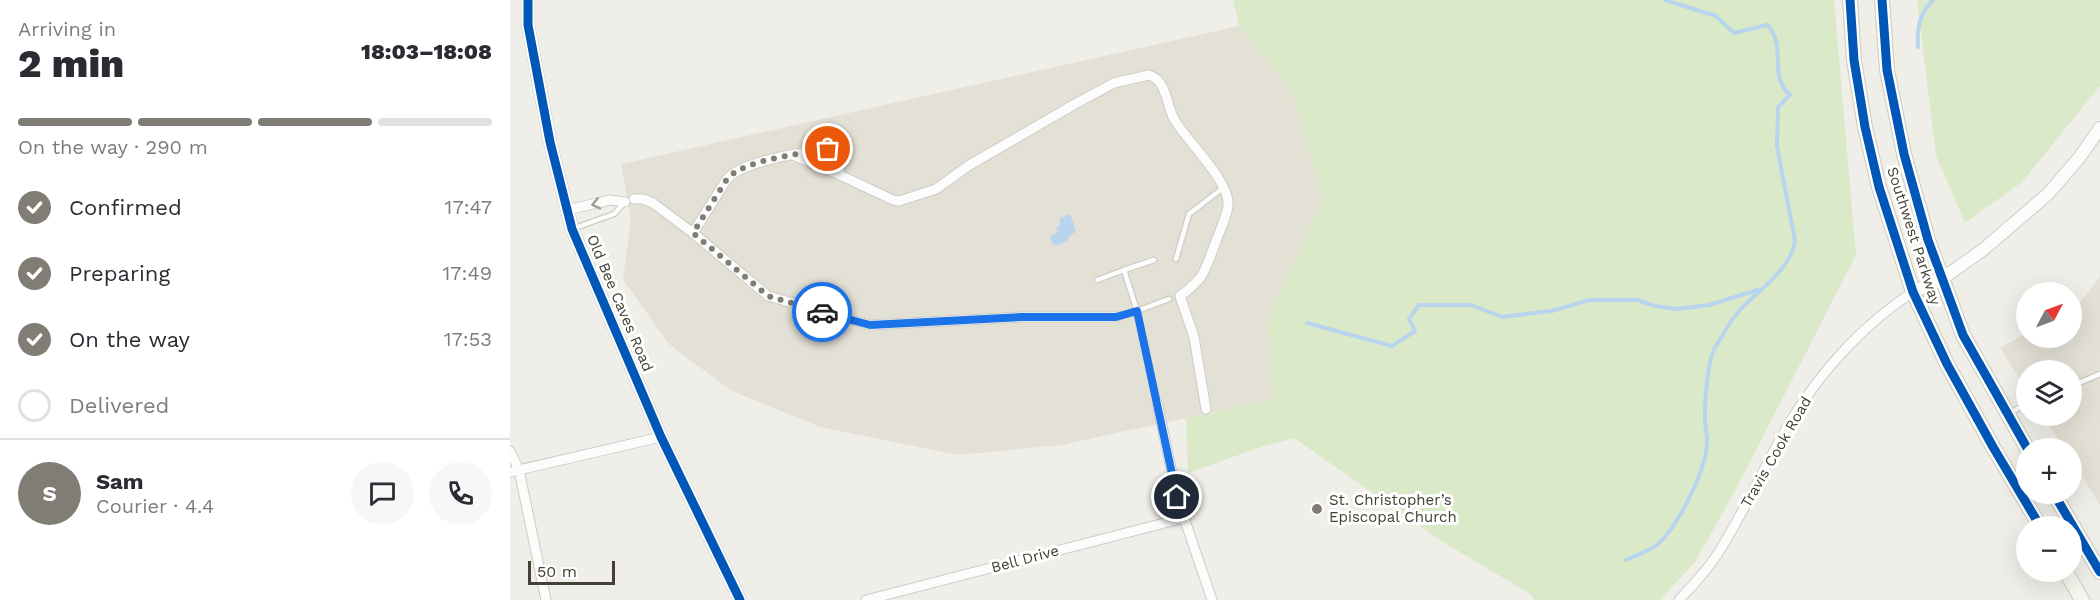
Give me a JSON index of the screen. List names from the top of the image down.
{
  "streets": {
    "main road": ["Southwest Parkway"],
    "street": ["Old Bee Caves Road", "Travis Cook Road", "Bell Drive"]
  },
  "crossings": [
    ["Southwest Parkway", "Travis Cook Road"]
  ],
  "places": ["St. Christopher’s Episcopal Church"],
  "scale_bar": "50 m",
  "north": "top right",
  "page": {
    "heading": ["2 min", "Arriving in", "18:03–18:08"],
    "panel": ["Sam", "Courier · 4.4"],
    "bar": "On the way · 290 m",
    "list": [
      ["Confirmed", "17:47"],
      ["Preparing", "17:49"],
      ["On the way", "17:53"],
      "Delivered"
    ],
    "map_buttons": ["+", "−"],
    "round": "S",
    "scale": "50 m"
  }
}
